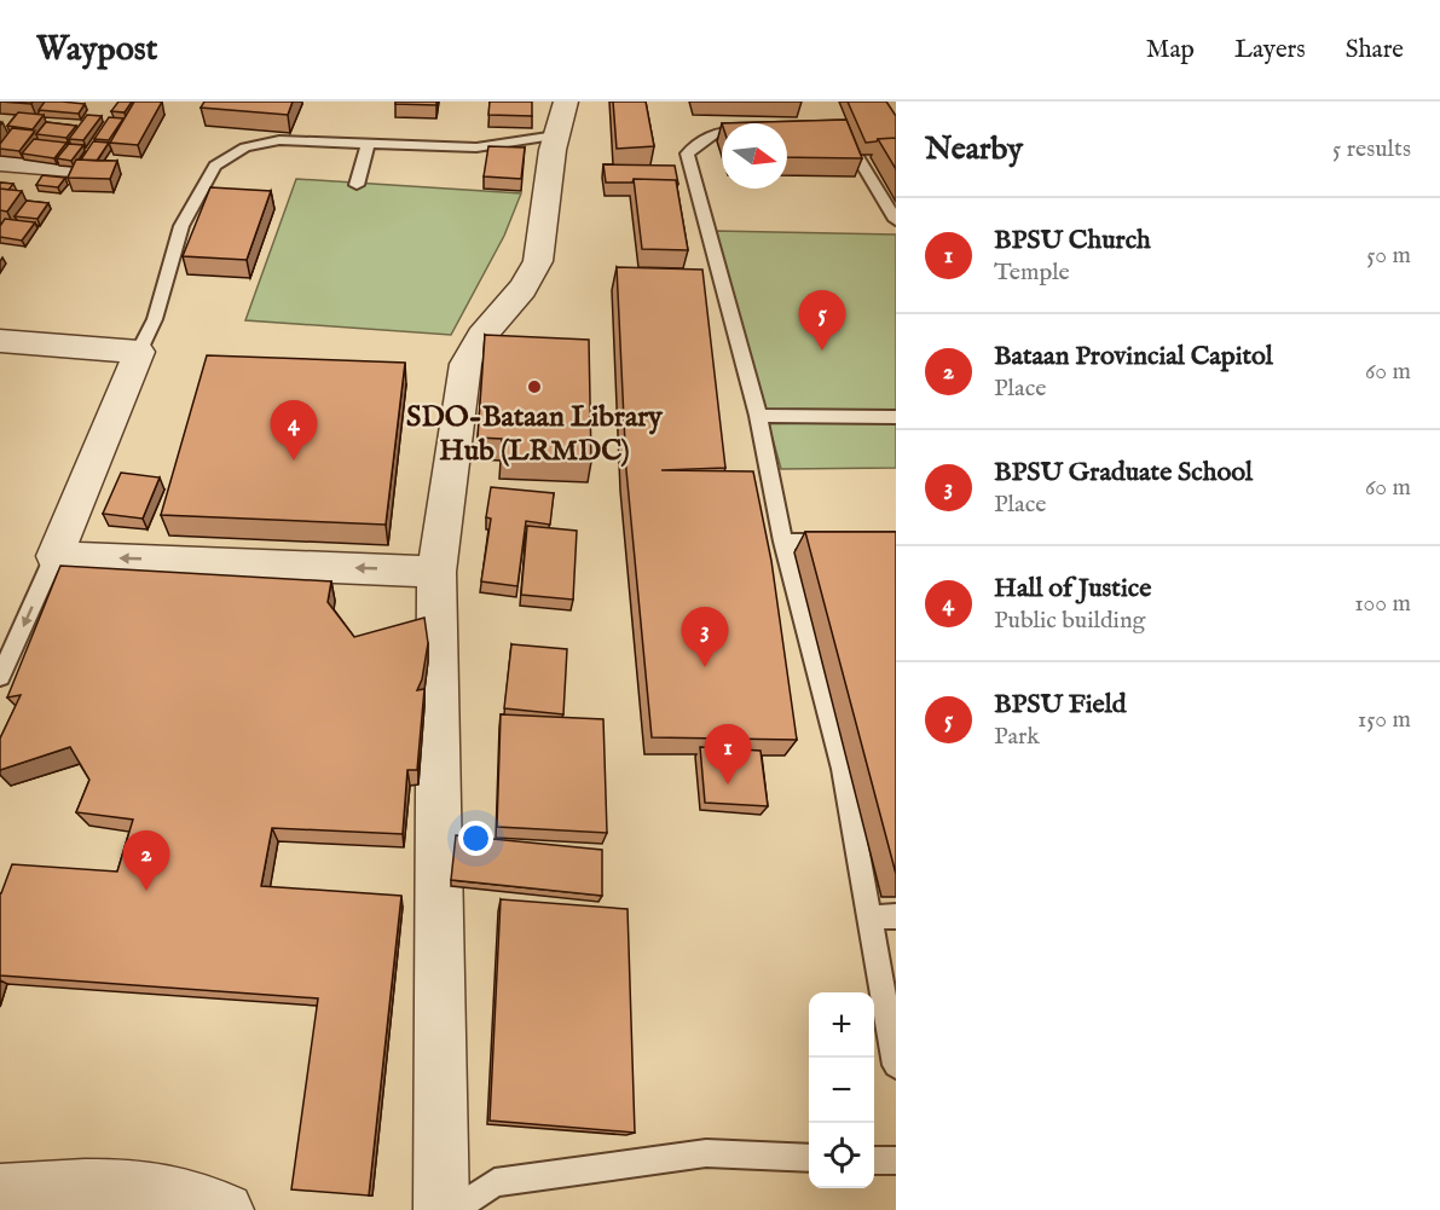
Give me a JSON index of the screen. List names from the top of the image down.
{
  "places": ["SDO-Bataan Library Hub (LRMDC)"],
  "north": "right",
  "page": {
    "header": "Waypost",
    "nav": ["Map", "Layers", "Share"],
    "heading": ["Nearby", "5 results"],
    "list": [
      {
        "mark": "1",
        "name": "BPSU Church",
        "note": "Temple",
        "value": "50 m"
      },
      {
        "mark": "2",
        "name": "Bataan Provincial Capitol",
        "note": "Place",
        "value": "60 m"
      },
      {
        "mark": "3",
        "name": "BPSU Graduate School",
        "note": "Place",
        "value": "60 m"
      },
      {
        "mark": "4",
        "name": "Hall of Justice",
        "note": "Public building",
        "value": "100 m"
      },
      {
        "mark": "5",
        "name": "BPSU Field",
        "note": "Park",
        "value": "150 m"
      }
    ],
    "pins": [
      "5",
      "4",
      "3",
      "1",
      "2"
    ],
    "map_buttons": ["+", "−"]
  }
}
